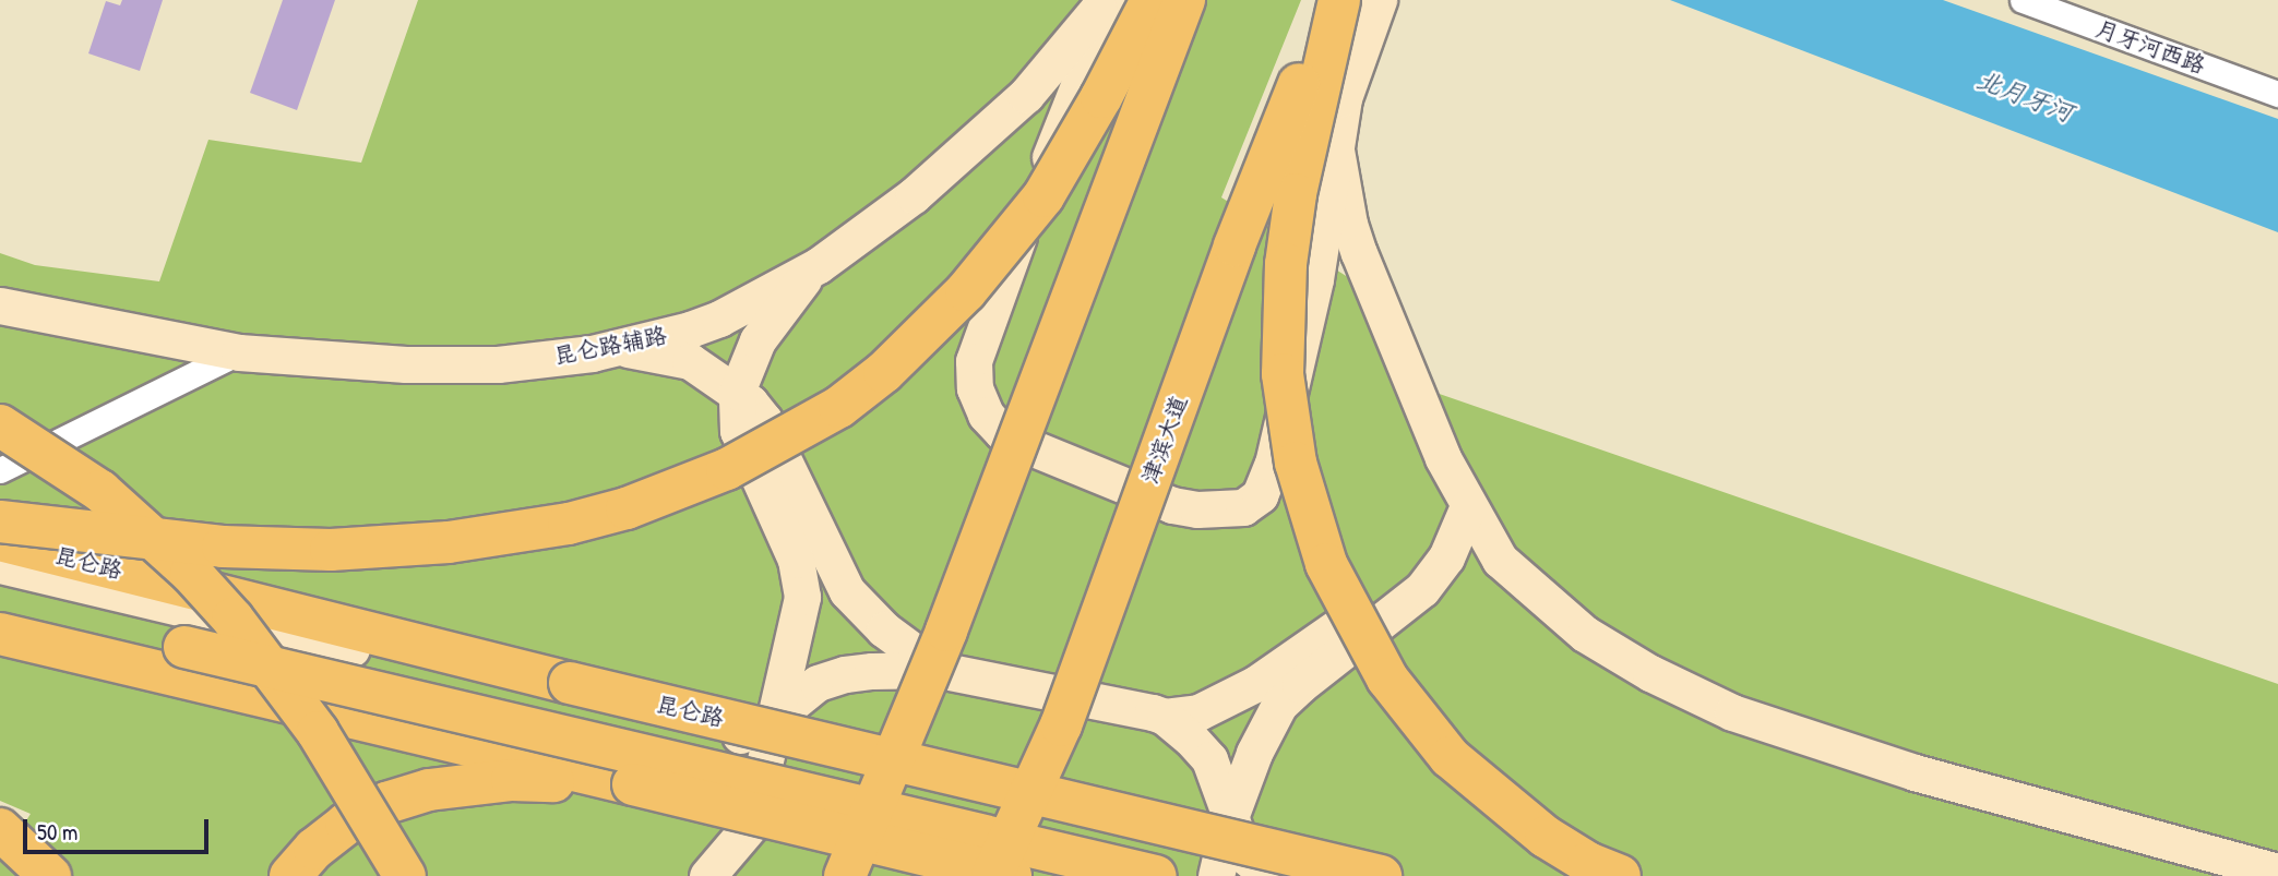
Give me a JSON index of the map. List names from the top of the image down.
{
  "streets": {
    "highway": ["津滨大道", "昆仑路"],
    "main road": ["昆仑路辅路"],
    "street": ["月牙河西路"]
  },
  "water": ["北月牙河"],
  "scale_bar": "50 m"
}
